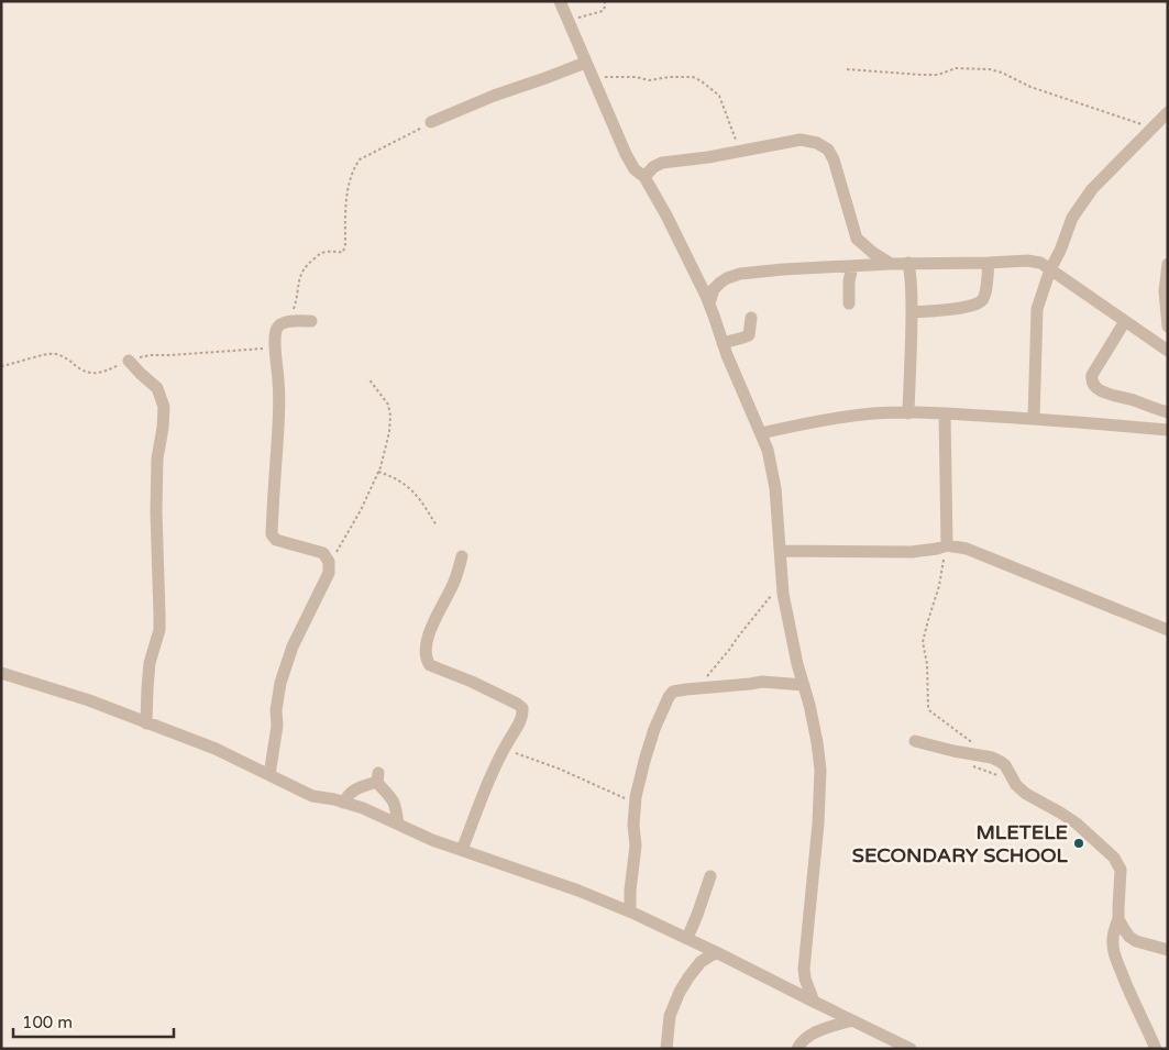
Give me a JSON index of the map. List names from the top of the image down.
{
  "places": ["MLETELE SECONDARY SCHOOL"],
  "scale_bar": "100 m"
}
